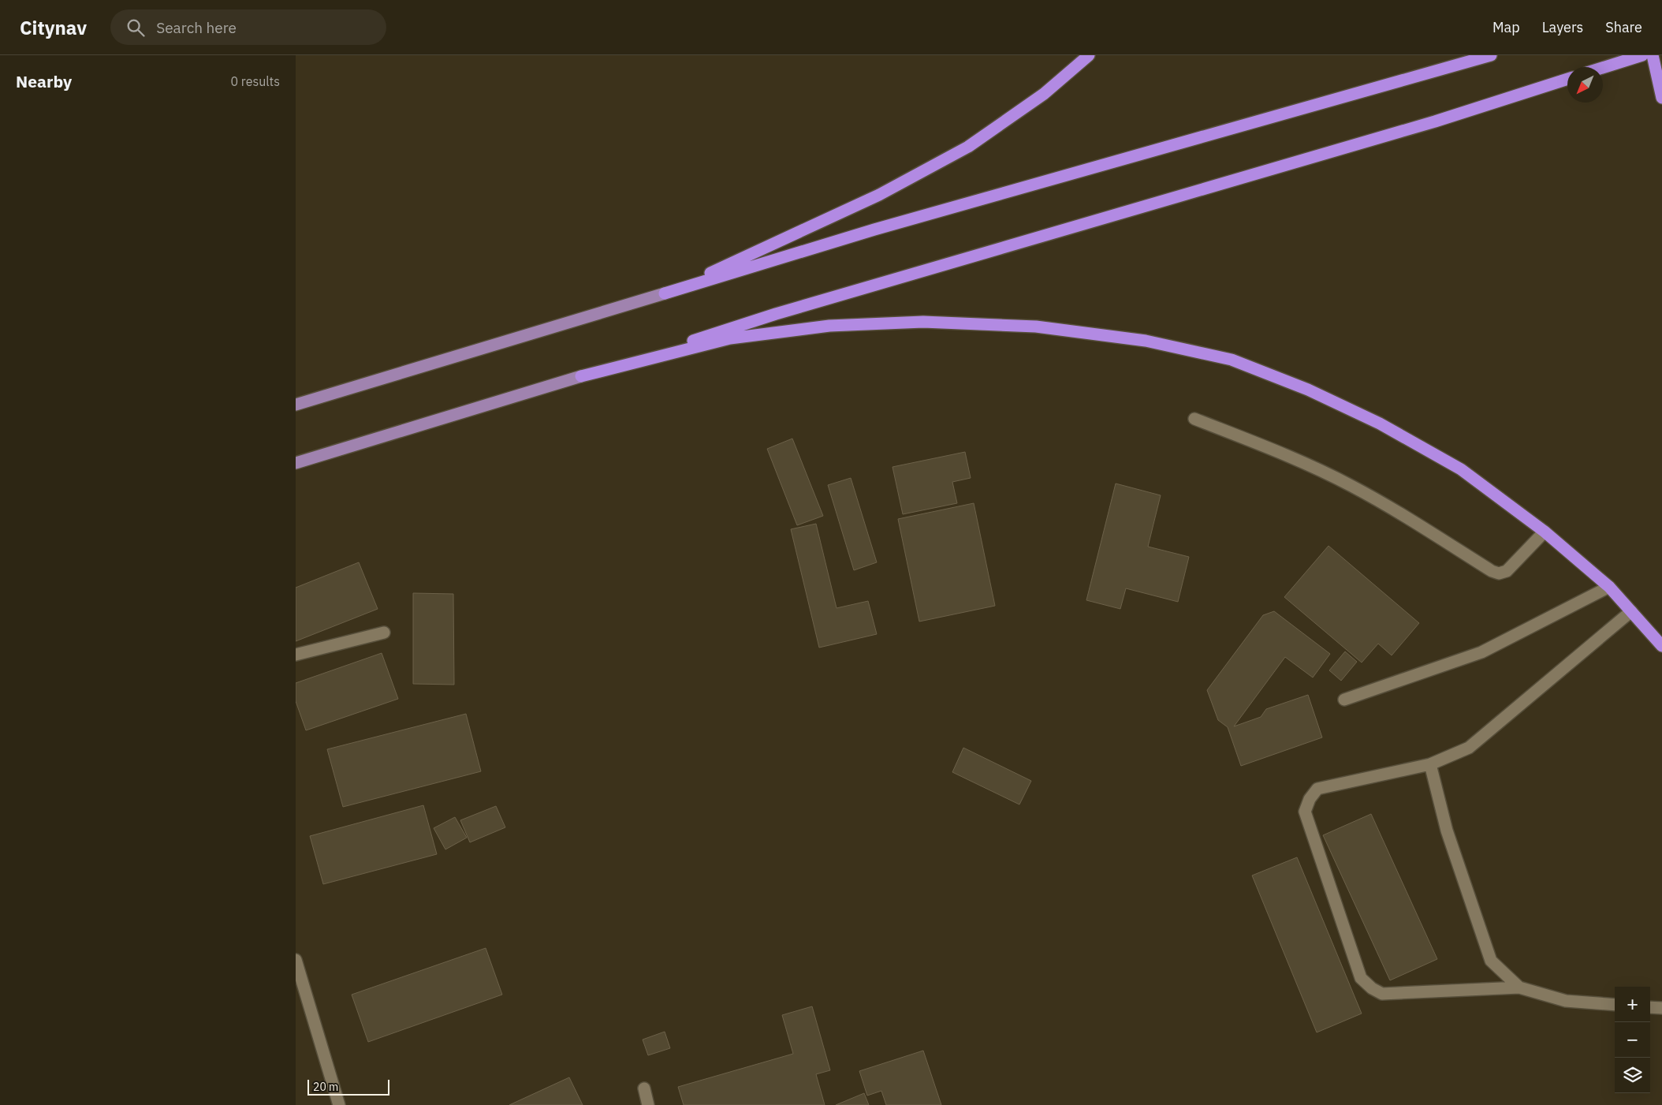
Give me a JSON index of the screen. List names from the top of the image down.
{
  "scale_bar": "20 m",
  "north": "bottom left",
  "page": {
    "header": "Citynav",
    "search": "Search here",
    "nav": ["Map", "Layers", "Share"],
    "heading": ["Nearby", "0 results"],
    "map_buttons": ["+", "−"],
    "scale": "20 m"
  }
}
